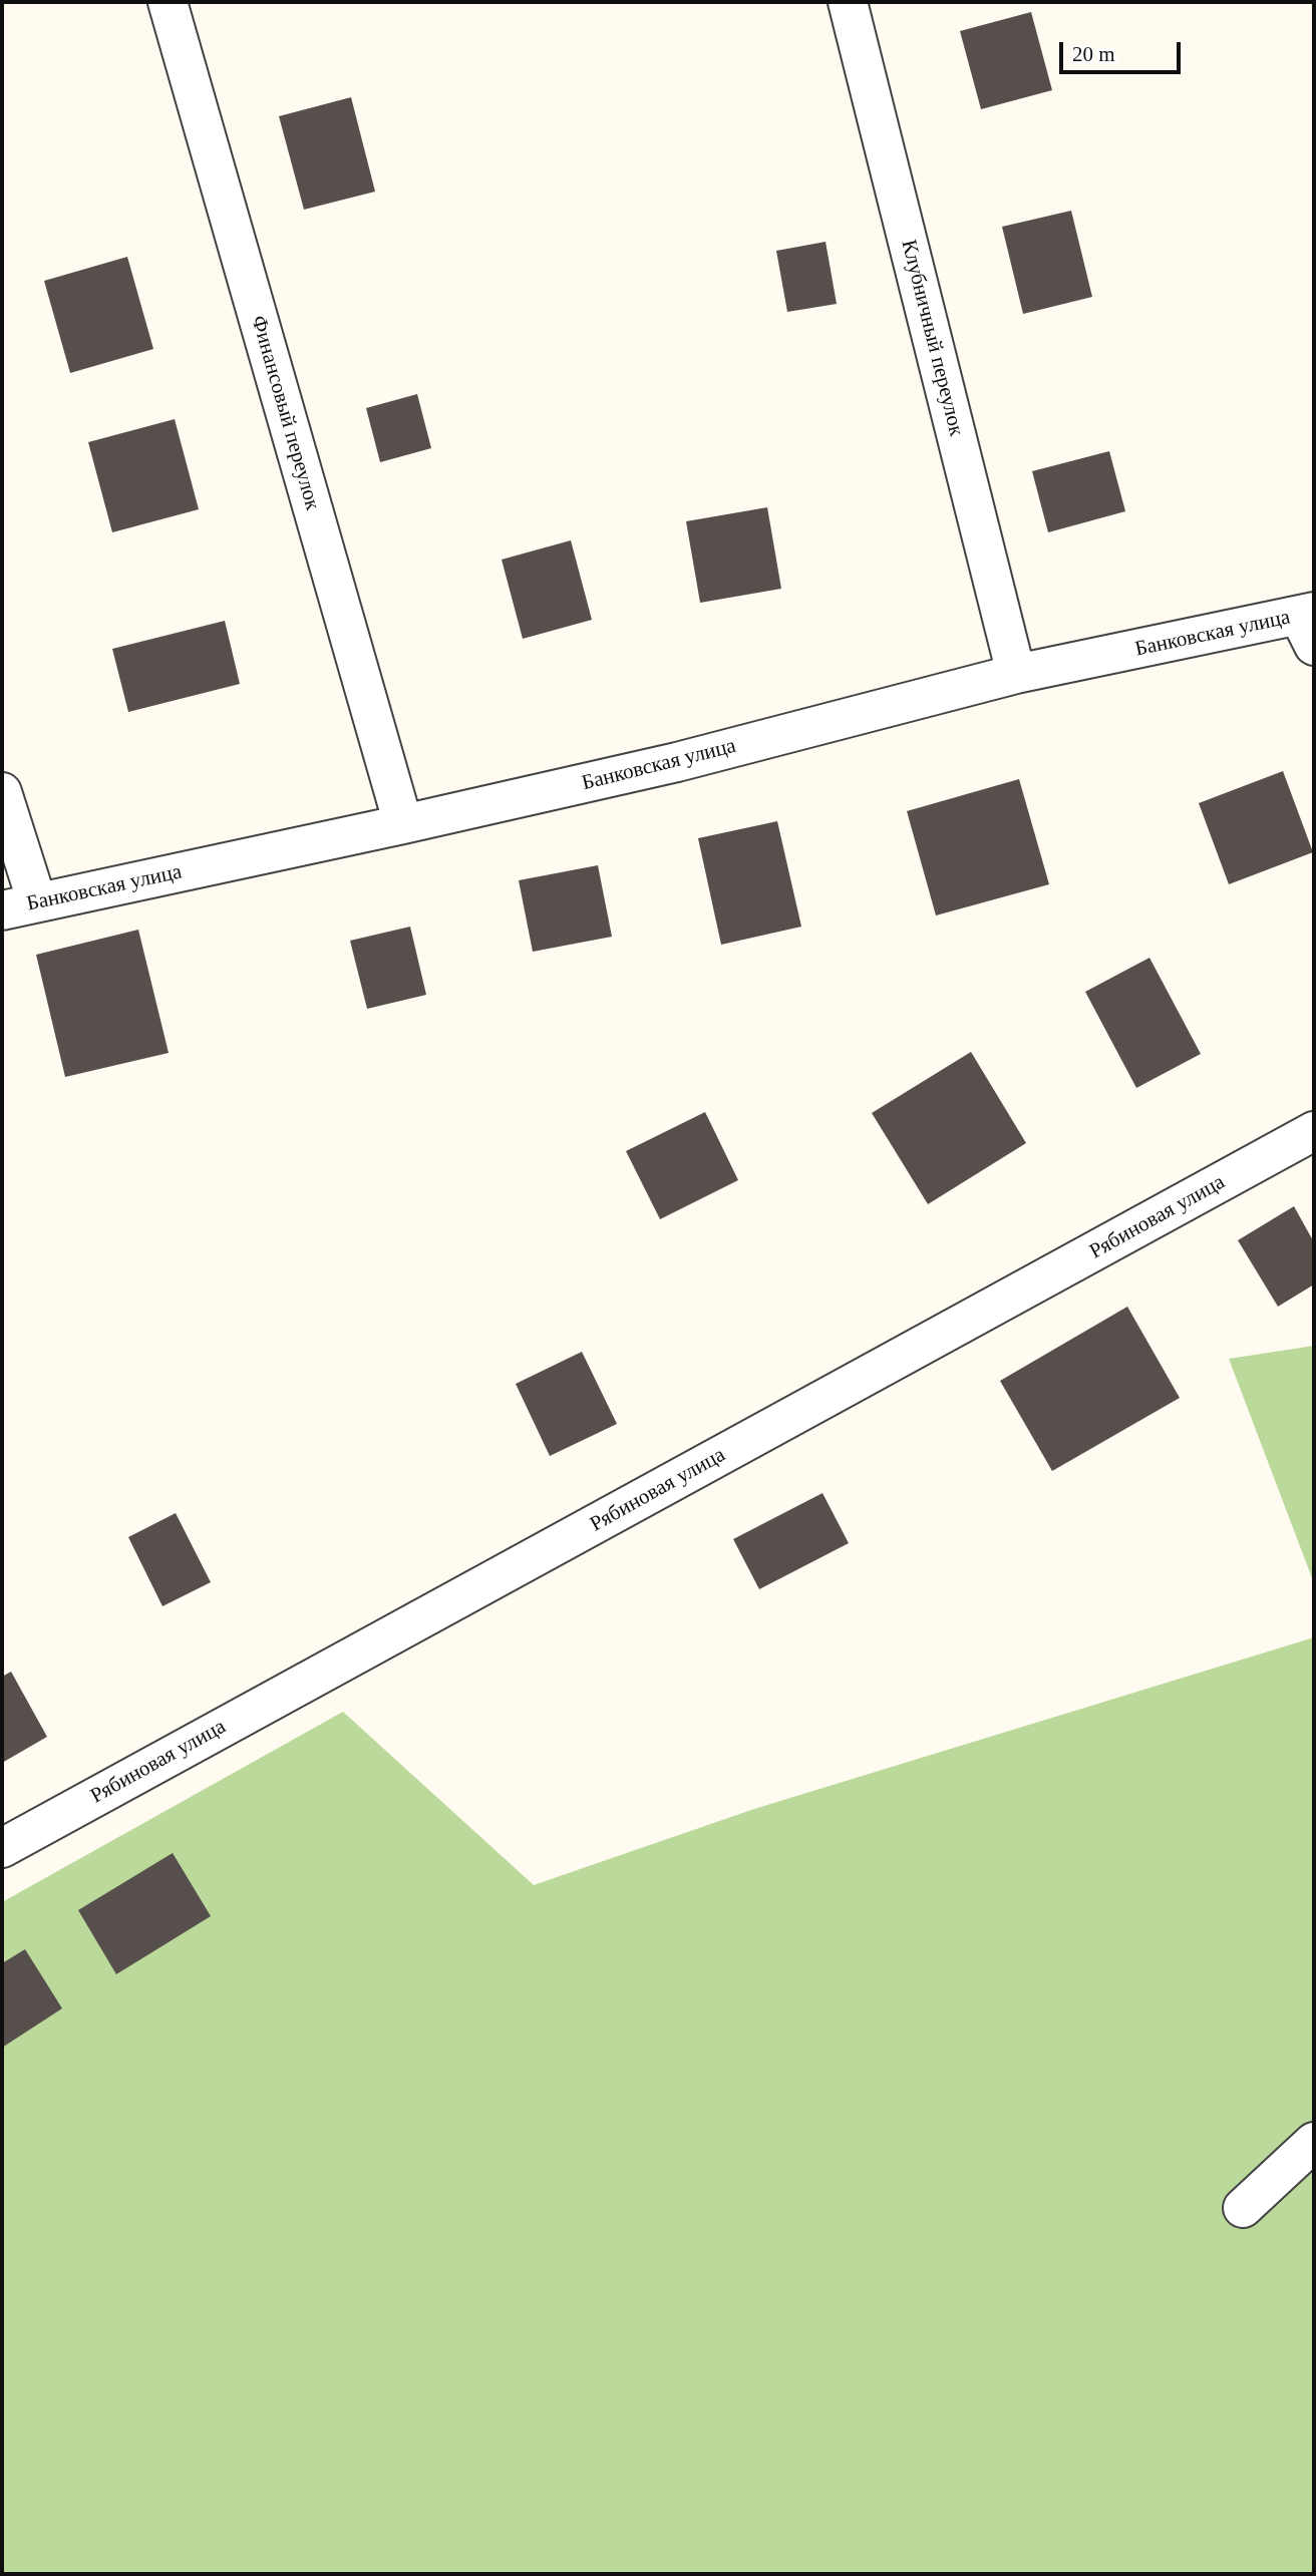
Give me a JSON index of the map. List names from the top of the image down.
{
  "streets": {
    "street": [
      "Клубничный переулок",
      "Финансовый переулок",
      "Банковская улица",
      "Рябиновая улица"
    ]
  },
  "crossings": [
    ["Клубничный переулок", "Банковская улица"],
    ["Финансовый переулок", "Банковская улица"]
  ],
  "scale_bar": "20 m"
}
